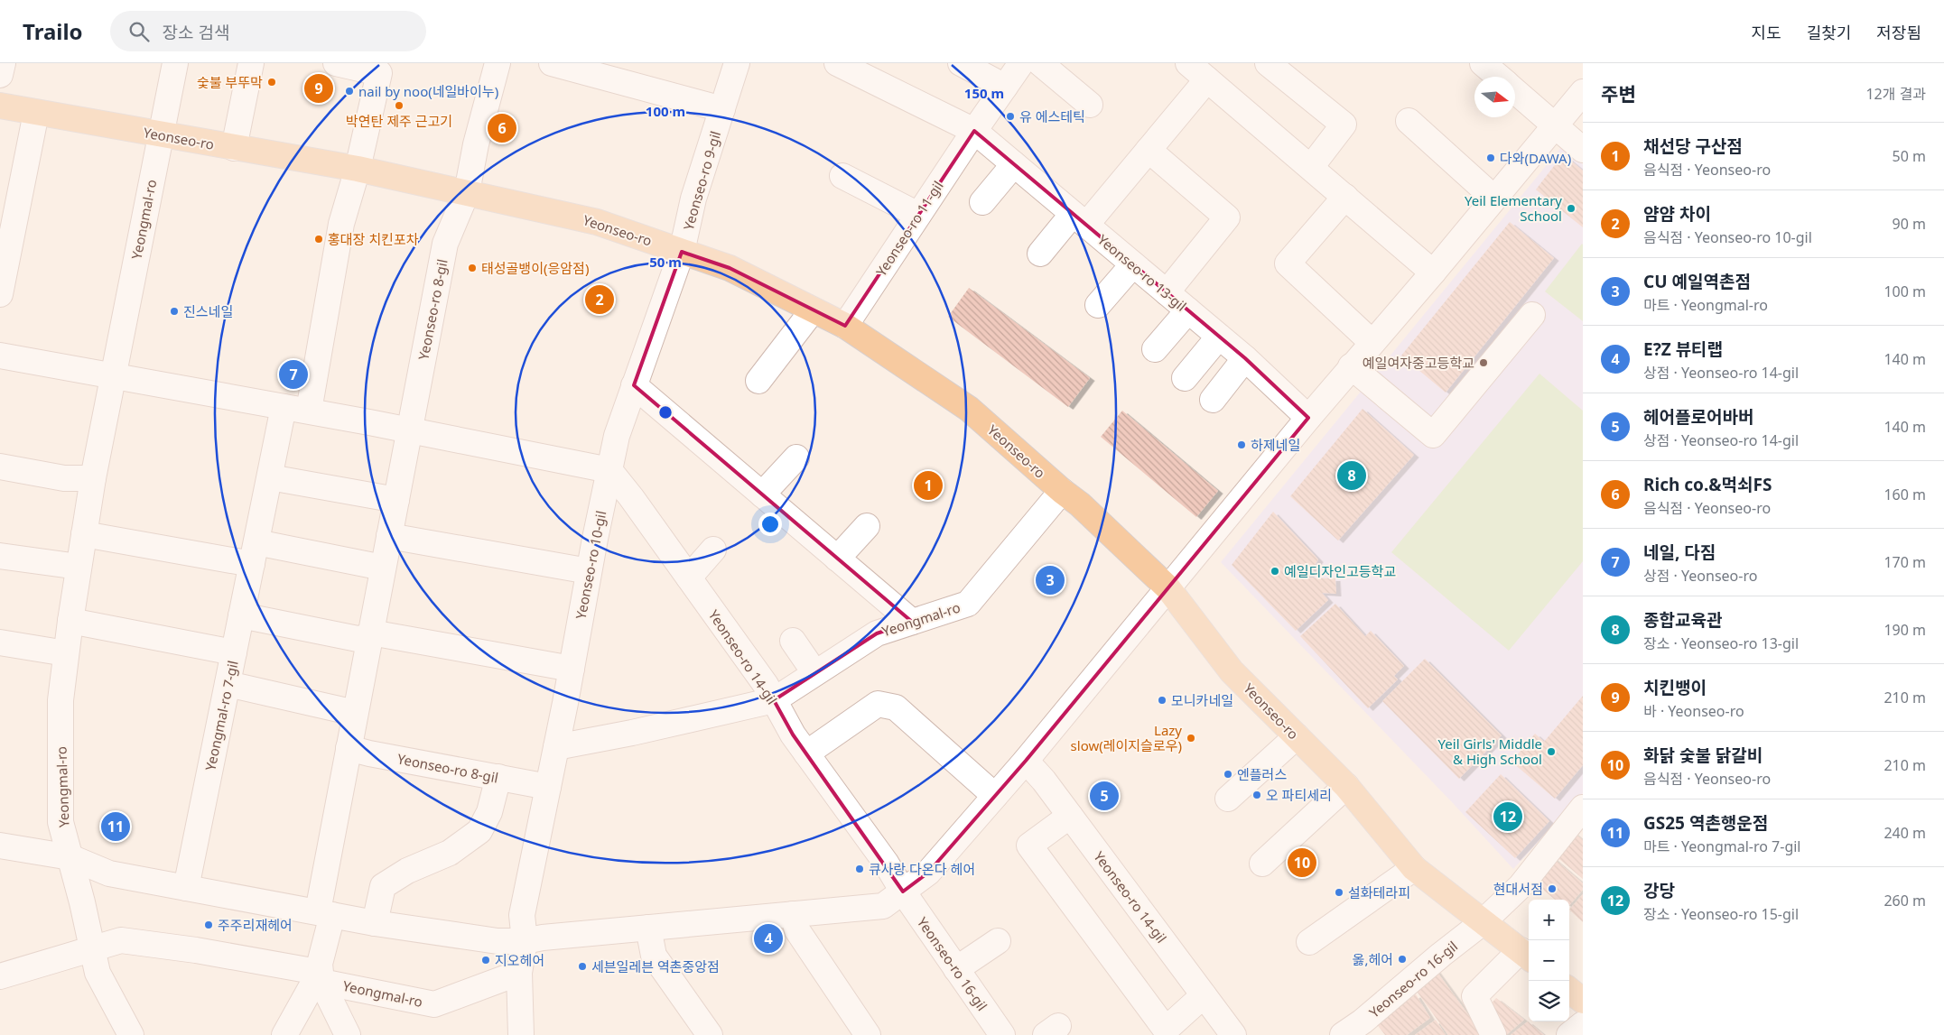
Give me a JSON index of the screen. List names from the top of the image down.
{
  "streets": {
    "main road": ["Yeonseo-ro"],
    "street": [
      "Yeonseo-ro 9-gil",
      "Yeongmal-ro",
      "Yeonseo-ro 11-gil",
      "Yeonseo-ro 13-gil",
      "Yeonseo-ro 8-gil",
      "Yeonseo-ro 10-gil",
      "Yeonseo-ro 14-gil",
      "Yeongmal-ro 7-gil",
      "Yeonseo-ro 16-gil"
    ]
  },
  "crossings": [
    ["Yeonseo-ro", "Yeonseo-ro 9-gil"],
    ["Yeonseo-ro", "Yeongmal-ro"],
    ["Yeonseo-ro", "Yeonseo-ro 11-gil"],
    ["Yeonseo-ro", "Yeonseo-ro 8-gil"],
    ["Yeonseo-ro", "Yeonseo-ro 10-gil"],
    ["Yeonseo-ro", "Yeonseo-ro 16-gil"],
    ["Yeonseo-ro 9-gil", "Yeonseo-ro 10-gil"],
    ["Yeongmal-ro", "Yeonseo-ro 8-gil"],
    ["Yeongmal-ro", "Yeonseo-ro 10-gil"],
    ["Yeongmal-ro", "Yeonseo-ro 14-gil"],
    ["Yeonseo-ro 11-gil", "Yeonseo-ro 13-gil"],
    ["Yeonseo-ro 8-gil", "Yeonseo-ro 10-gil"],
    ["Yeonseo-ro 10-gil", "Yeonseo-ro 14-gil"],
    ["Yeonseo-ro 14-gil", "Yeonseo-ro 16-gil"]
  ],
  "places": [
    "숯불 부뚜막",
    "nail by noo(네일바이누)",
    "박연탄 제주 근고기",
    "유 에스테틱",
    "다와(DAWA)",
    "Yeil Elementary School",
    "홍대장 치킨포차",
    "태성골뱅이(응암점)",
    "진스네일",
    "예일여자중고등학교",
    "하제네일",
    "예일디자인고등학교",
    "모니카네일",
    "Lazy slow(레이지슬로우)",
    "Yeil Girls' Middle & High School",
    "엔플러스",
    "오 파티세리",
    "큐사랑 다온다 헤어",
    "현대서점",
    "설화테라피",
    "주주리재헤어",
    "옳,헤어",
    "지오헤어",
    "세븐일레븐 역촌중앙점"
  ],
  "north": "right",
  "page": {
    "header": "Trailo",
    "search": "장소 검색",
    "nav": ["지도", "길찾기", "저장됨"],
    "heading": ["주변", "12개 결과"],
    "pins": [
      "9",
      "6",
      "2",
      "7",
      "8",
      "1",
      "3",
      "5",
      "12",
      "11",
      "10",
      "4"
    ],
    "list": [
      {
        "mark": "1",
        "name": "채선당 구산점",
        "note": "음식점 · Yeonseo-ro",
        "value": "50 m"
      },
      {
        "mark": "2",
        "name": "얌얌 차이",
        "note": "음식점 · Yeonseo-ro 10-gil",
        "value": "90 m"
      },
      {
        "mark": "3",
        "name": "CU 예일역촌점",
        "note": "마트 · Yeongmal-ro",
        "value": "100 m"
      },
      {
        "mark": "4",
        "name": "E?Z 뷰티랩",
        "note": "상점 · Yeonseo-ro 14-gil",
        "value": "140 m"
      },
      {
        "mark": "5",
        "name": "헤어플로어바버",
        "note": "상점 · Yeonseo-ro 14-gil",
        "value": "140 m"
      },
      {
        "mark": "6",
        "name": "Rich co.&먹쇠FS",
        "note": "음식점 · Yeonseo-ro",
        "value": "160 m"
      },
      {
        "mark": "7",
        "name": "네일, 다짐",
        "note": "상점 · Yeonseo-ro",
        "value": "170 m"
      },
      {
        "mark": "8",
        "name": "종합교육관",
        "note": "장소 · Yeonseo-ro 13-gil",
        "value": "190 m"
      },
      {
        "mark": "9",
        "name": "치킨뱅이",
        "note": "바 · Yeonseo-ro",
        "value": "210 m"
      },
      {
        "mark": "10",
        "name": "화닭 숯불 닭갈비",
        "note": "음식점 · Yeonseo-ro",
        "value": "210 m"
      },
      {
        "mark": "11",
        "name": "GS25 역촌행운점",
        "note": "마트 · Yeongmal-ro 7-gil",
        "value": "240 m"
      },
      {
        "mark": "12",
        "name": "강당",
        "note": "장소 · Yeonseo-ro 15-gil",
        "value": "260 m"
      }
    ],
    "map_buttons": ["+", "−"]
  },
  "rings": ["150 m", "100 m", "50 m"]
}
